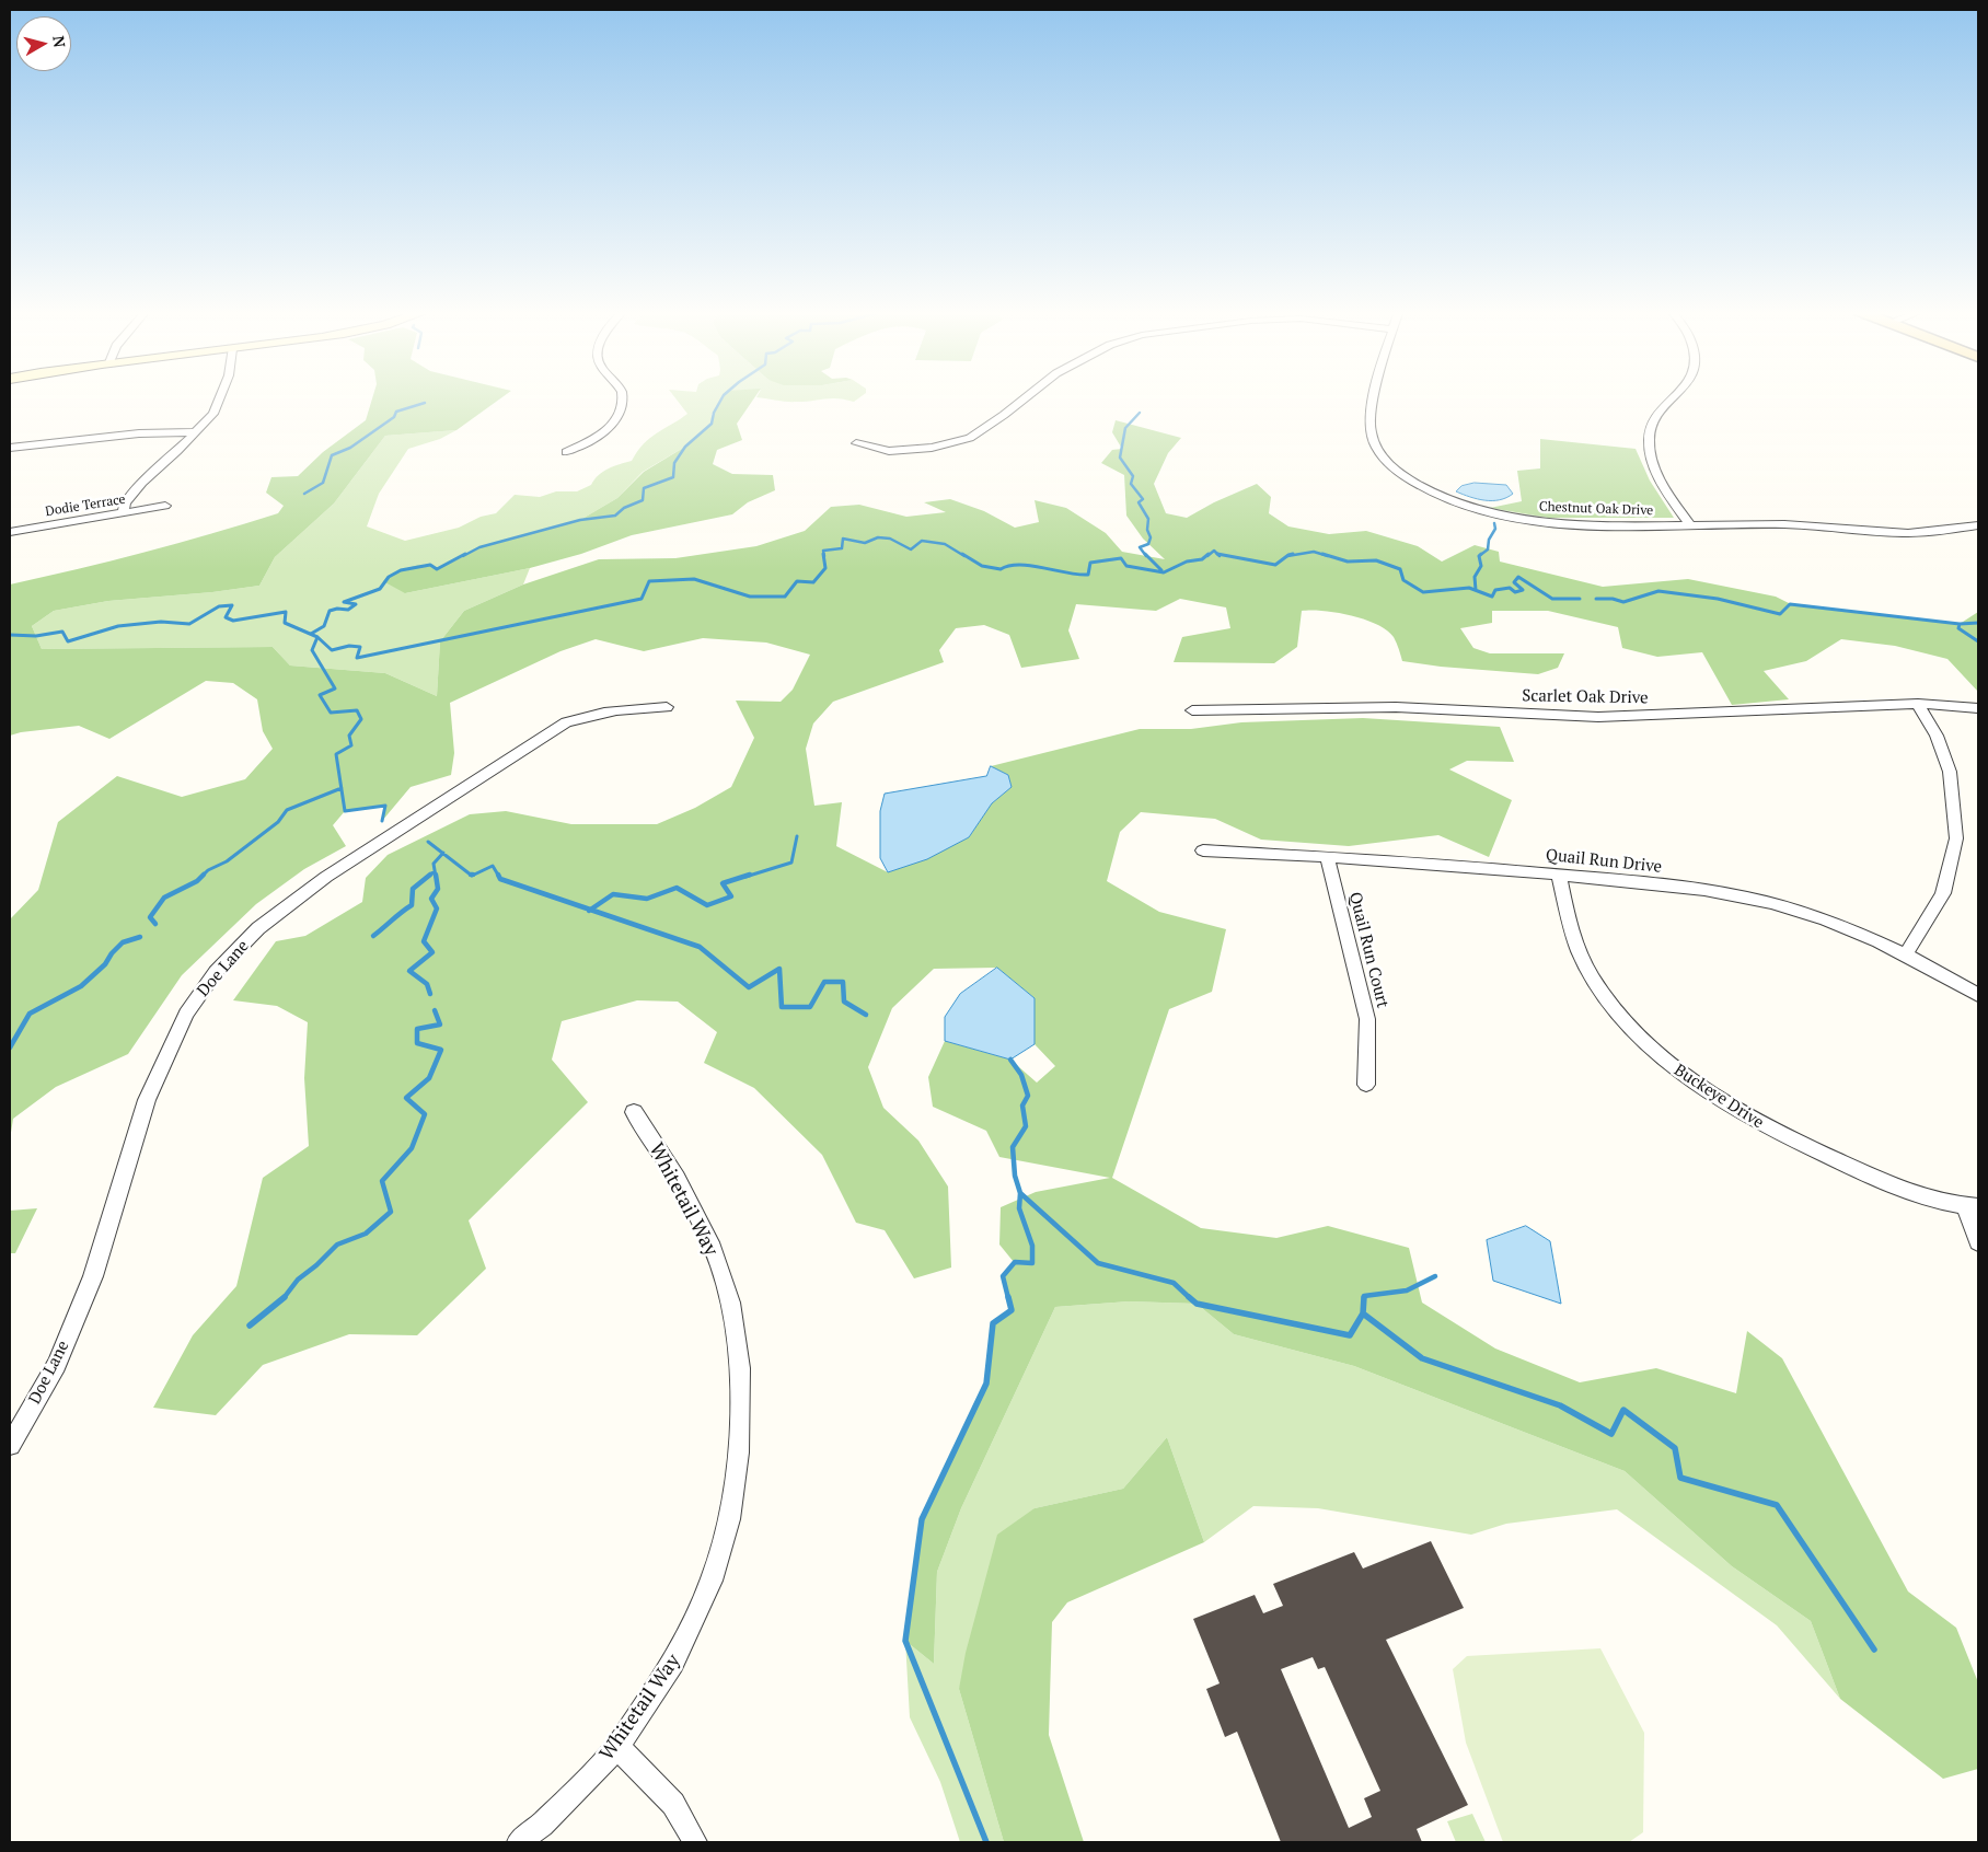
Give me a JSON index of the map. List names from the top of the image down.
{
  "streets": {
    "street": [
      "Dodie Terrace",
      "Chestnut Oak Drive",
      "Scarlet Oak Drive",
      "Quail Run Drive",
      "Quail Run Court",
      "Doe Lane",
      "Buckeye Drive",
      "Whitetail Way"
    ]
  },
  "crossings": [
    ["Quail Run Drive", "Quail Run Court"],
    ["Quail Run Drive", "Buckeye Drive"]
  ],
  "north": "right"
}
